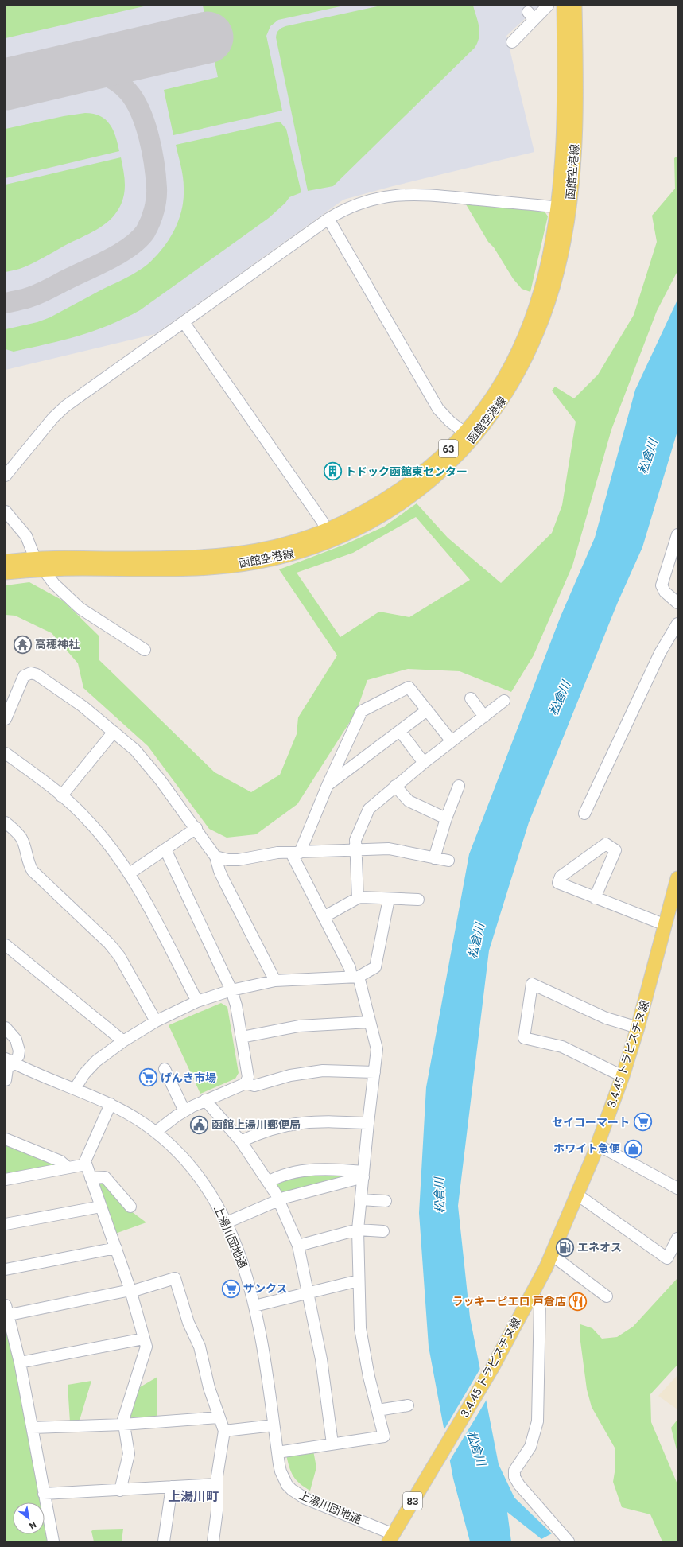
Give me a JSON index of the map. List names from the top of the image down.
{
  "streets": {
    "main road": [
      "函館空港線",
      "63",
      "3.4.45 トラピスチヌ線",
      "83"
    ],
    "street": ["上湯川団地通"]
  },
  "crossings": [
    ["3.4.45 トラピスチヌ線", "上湯川団地通"]
  ],
  "districts": ["上湯川町"],
  "water": ["松倉川"],
  "places": {
    "building": ["トドック函館東センター"],
    "temple": ["高穂神社"],
    "supermarket": ["げんき市場", "セイコーマート", "サンクス"],
    "public building": ["函館上湯川郵便局"],
    "shop": ["ホワイト急便"],
    "fuel station": ["エネオス"],
    "restaurant": ["ラッキーピエロ 戸倉店"]
  },
  "north": "bottom right"
}
